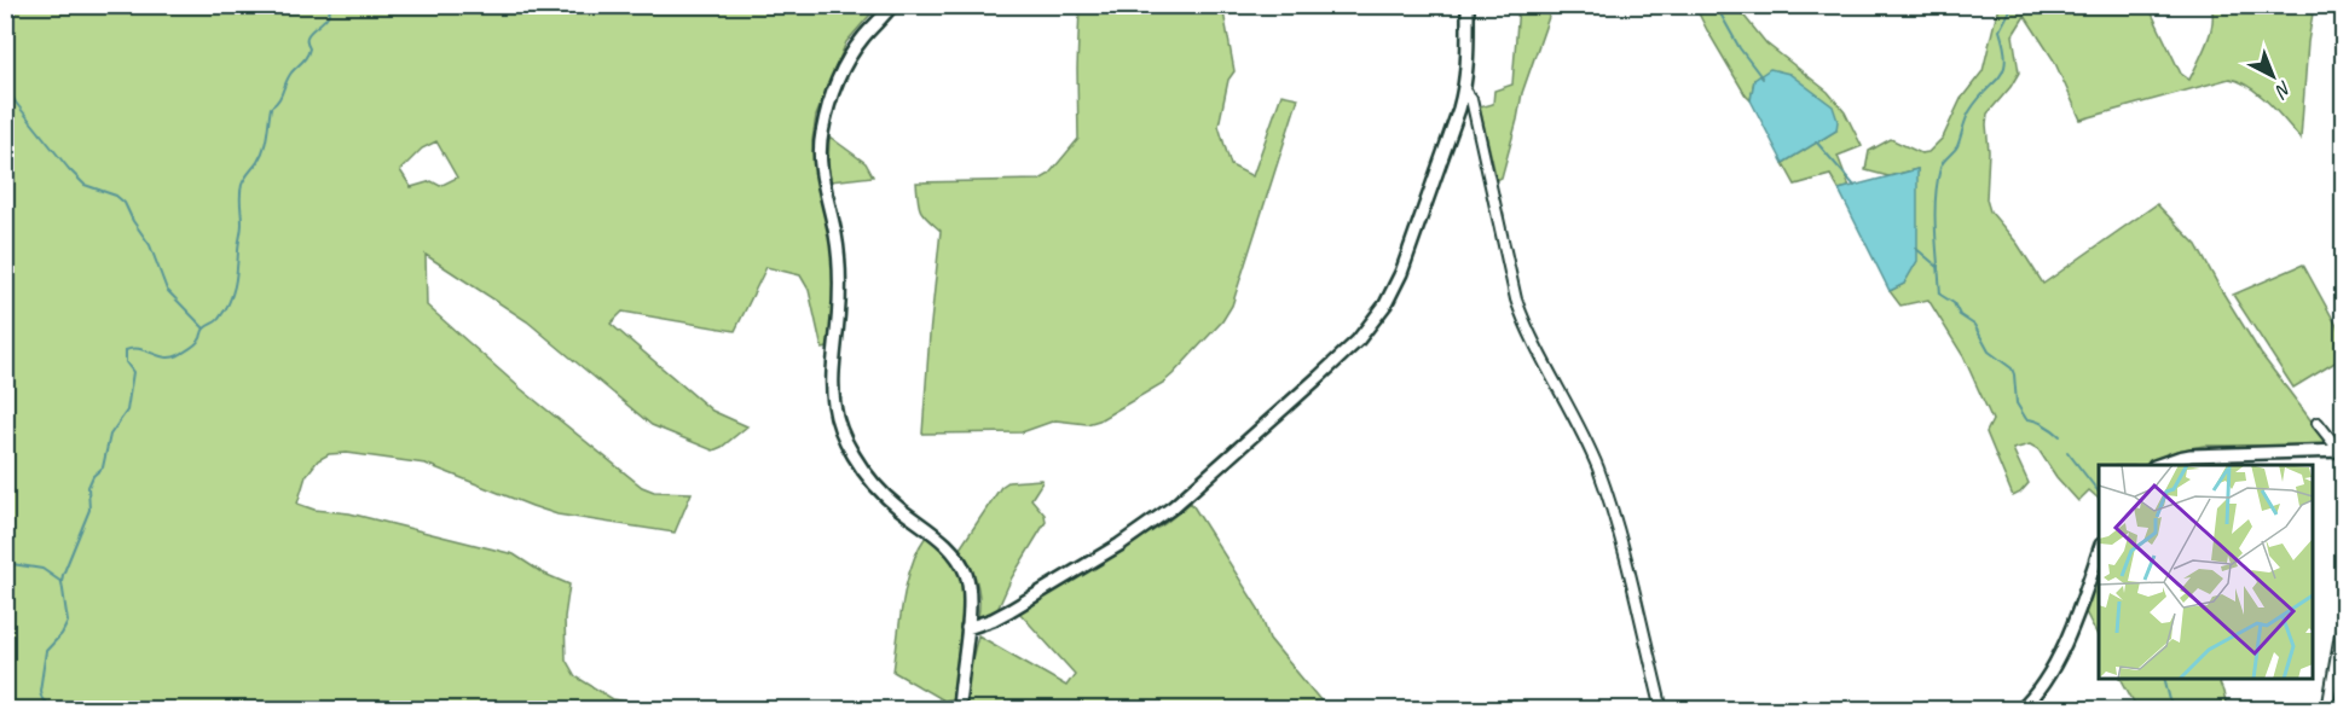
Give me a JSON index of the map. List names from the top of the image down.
{
  "north": "bottom right"
}
